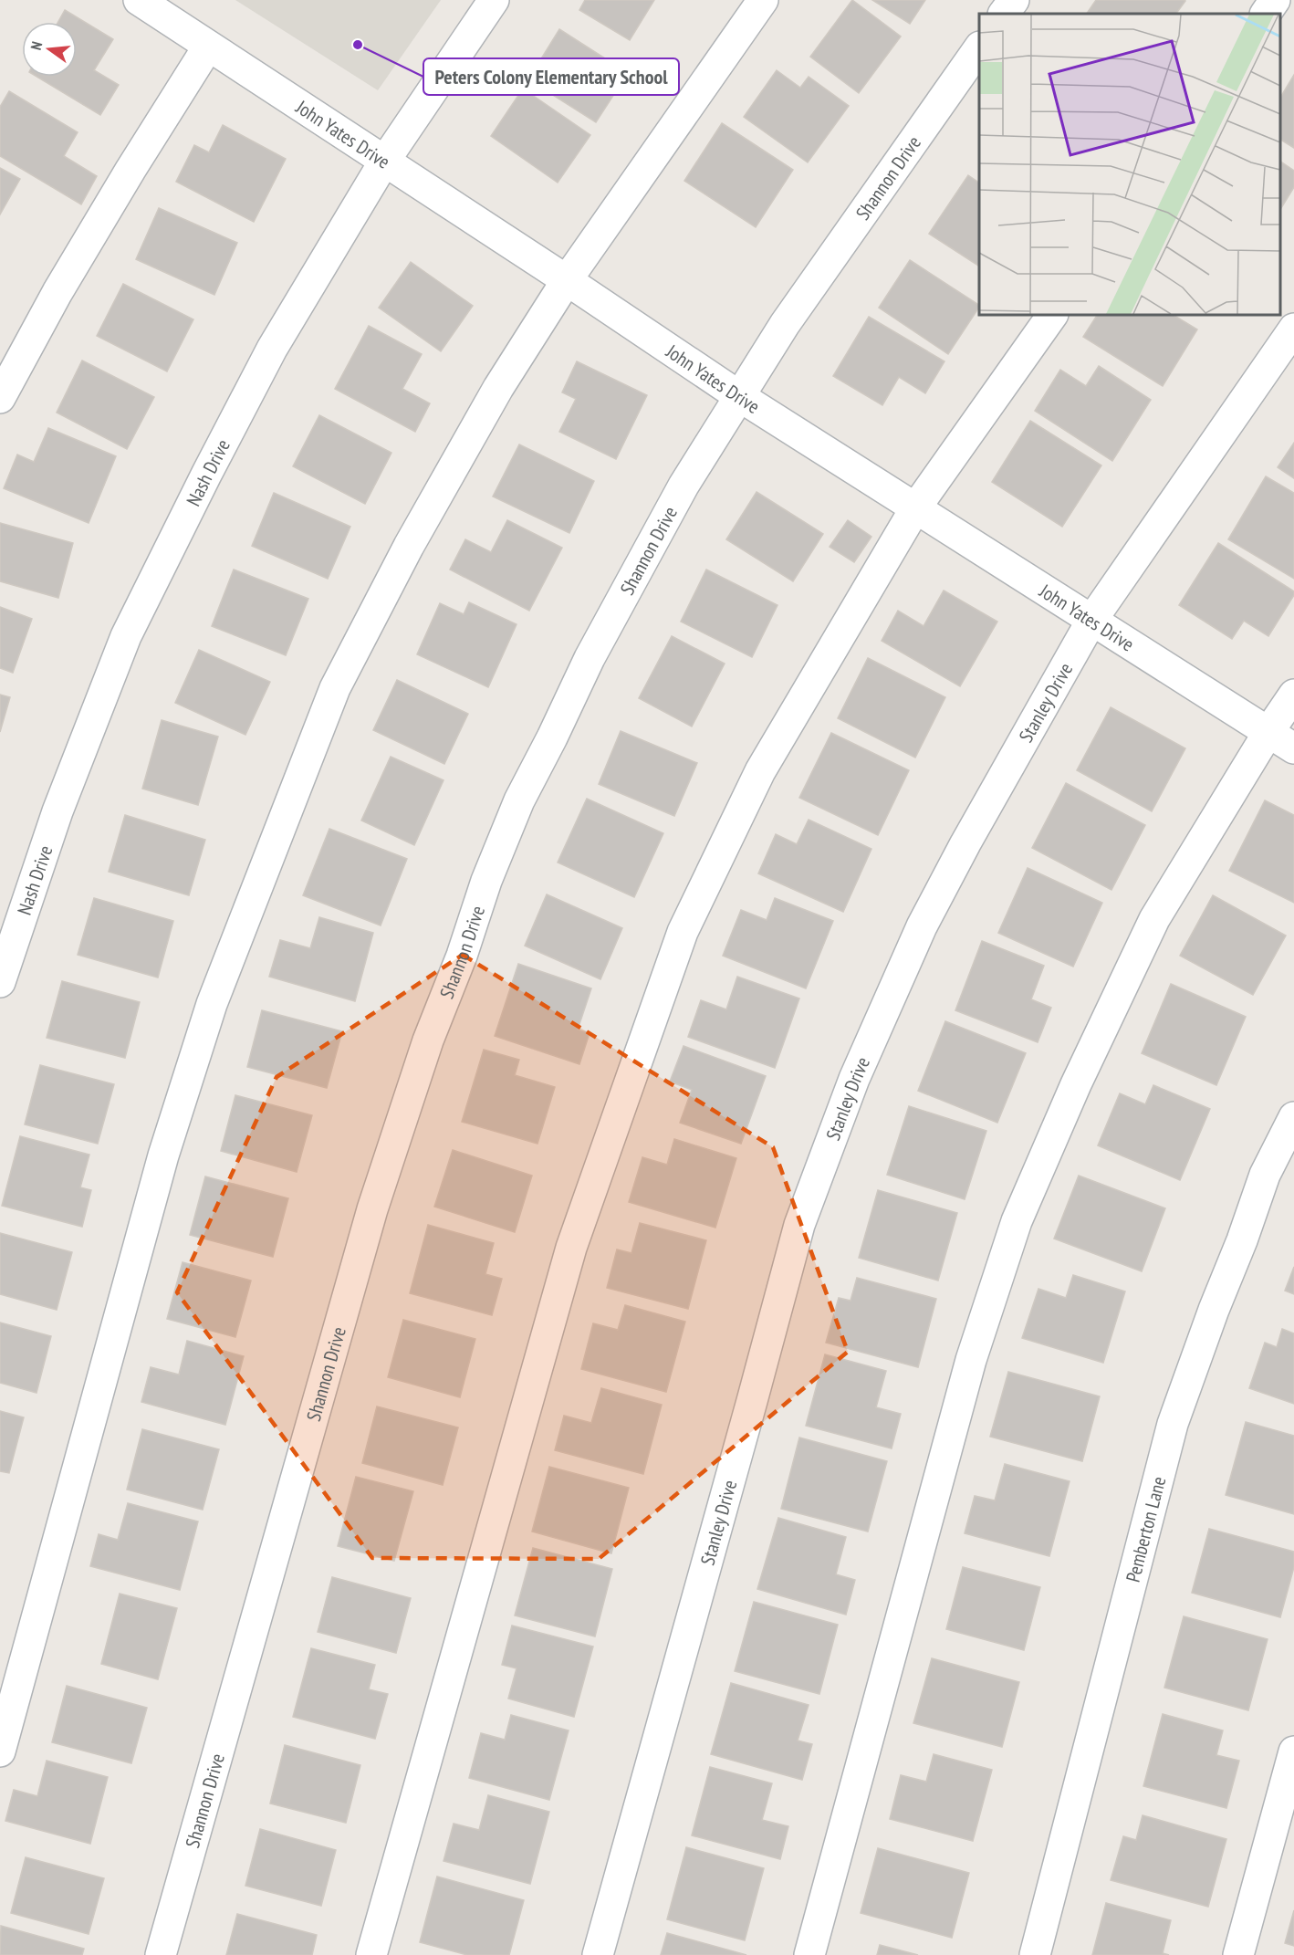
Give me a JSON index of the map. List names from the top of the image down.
{
  "streets": {
    "street": [
      "John Yates Drive",
      "Shannon Drive",
      "Nash Drive",
      "Stanley Drive",
      "Pemberton Lane"
    ]
  },
  "crossings": [
    ["John Yates Drive", "Shannon Drive"],
    ["John Yates Drive", "Nash Drive"],
    ["John Yates Drive", "Stanley Drive"]
  ],
  "places": ["Peters Colony Elementary School"],
  "north": "left"
}
